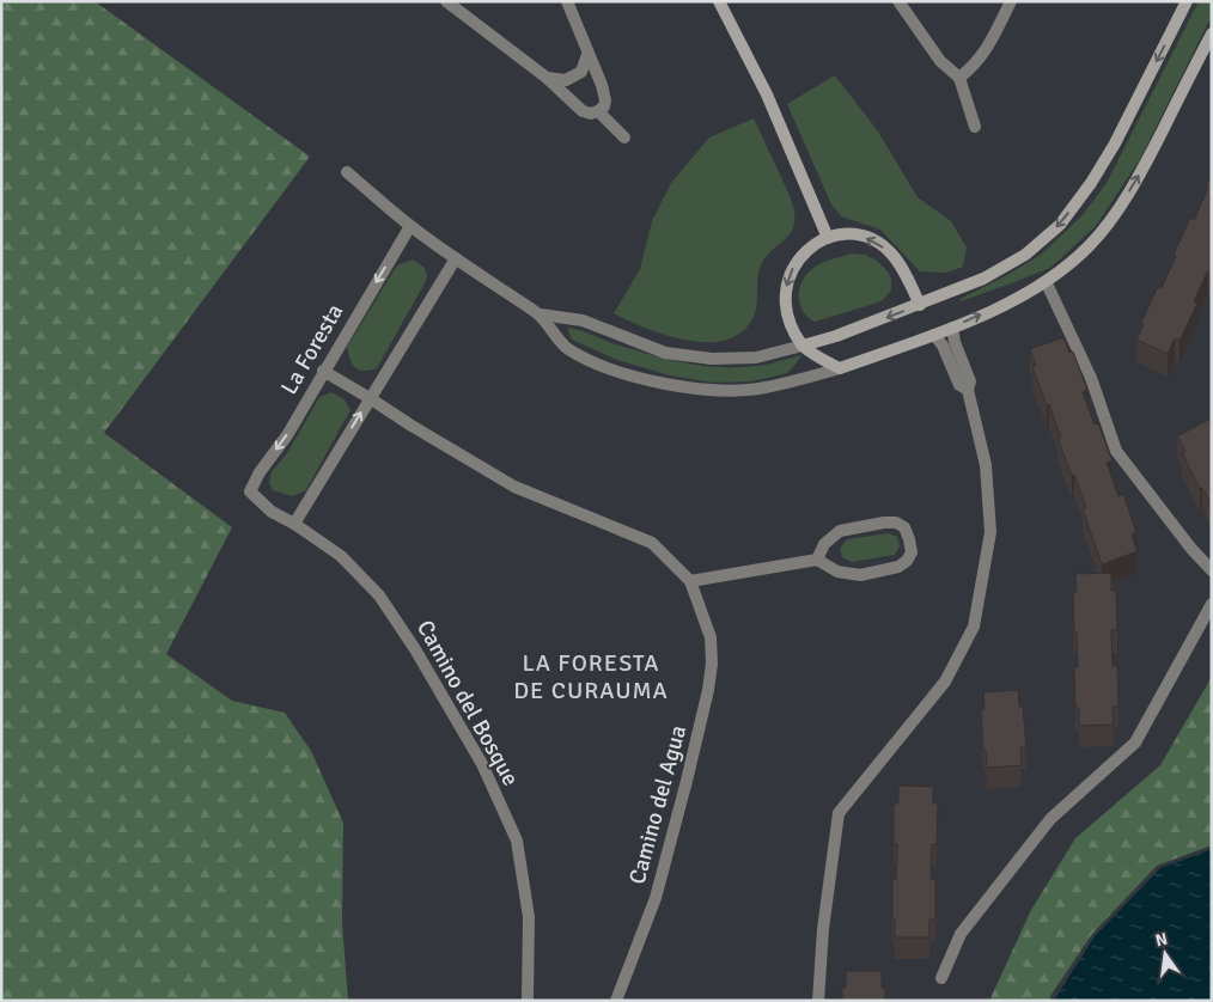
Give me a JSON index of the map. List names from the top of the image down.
{
  "streets": {
    "street": ["La Foresta", "Camino del Bosque", "Camino del Agua"]
  },
  "crossings": [
    ["La Foresta", "Camino del Bosque"],
    ["La Foresta", "Camino del Agua"]
  ],
  "districts": ["LA FORESTA DE CURAUMA"],
  "north": "top"
}
